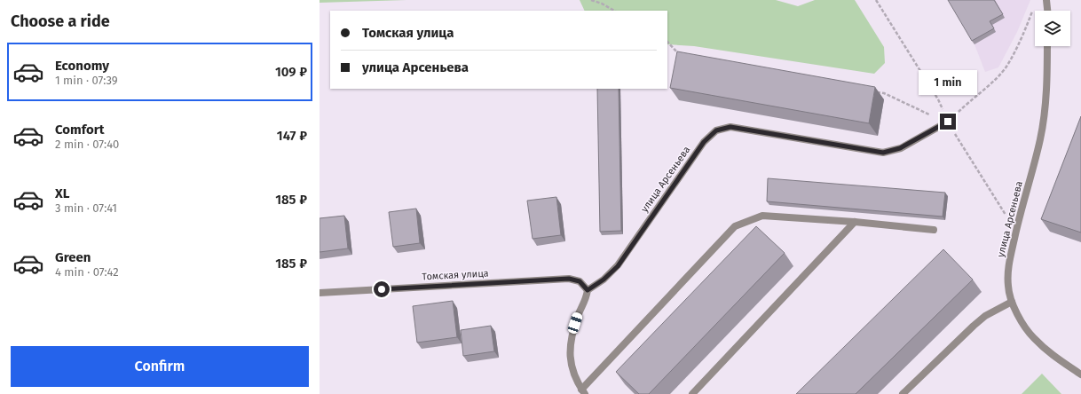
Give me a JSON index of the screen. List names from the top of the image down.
{
  "streets": {
    "street": ["улица Арсеньева", "Томская улица"]
  },
  "crossings": [
    ["улица Арсеньева", "Томская улица"]
  ],
  "page": {
    "heading": "Choose a ride",
    "banner": ["Томская улица", "улица Арсеньева"],
    "list": [
      {
        "name": "Economy",
        "note": "1 min · 07:39",
        "value": "109 ₽"
      },
      {
        "name": "Comfort",
        "note": "2 min · 07:40",
        "value": "147 ₽"
      },
      {
        "name": "XL",
        "note": "3 min · 07:41",
        "value": "185 ₽"
      },
      {
        "name": "Green",
        "note": "4 min · 07:42",
        "value": "185 ₽"
      }
    ],
    "bubble": "1 min",
    "buttons": "Confirm"
  }
}
